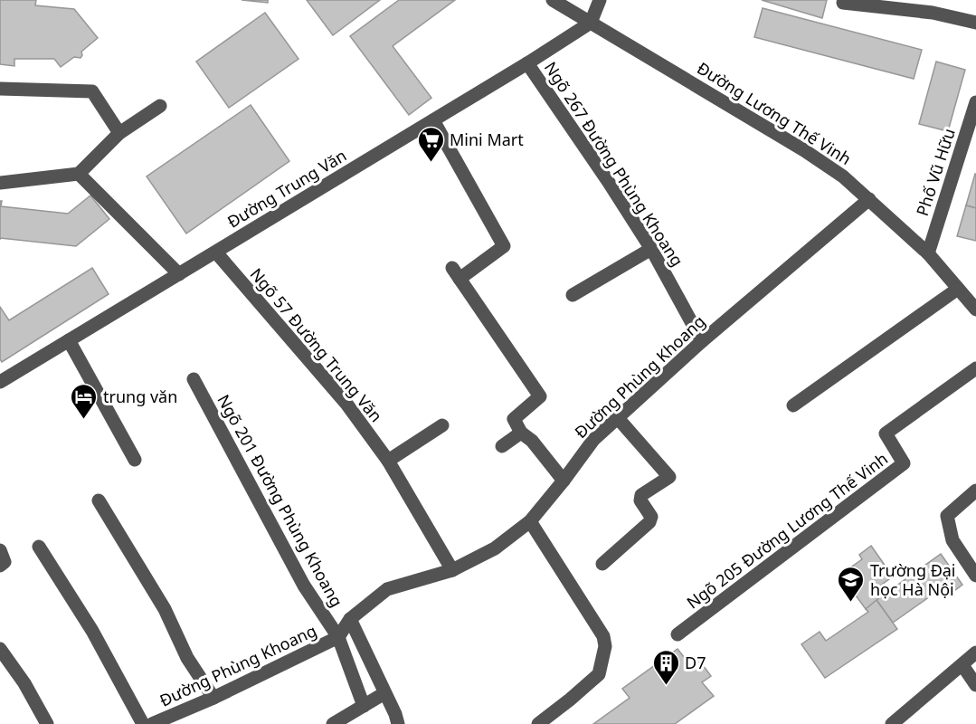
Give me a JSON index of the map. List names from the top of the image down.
{
  "streets": {
    "street": [
      "Đường Lương Thế Vinh",
      "Ngõ 267 Đường Phùng Khoang",
      "Phố Vũ Hữu",
      "Đường Trung Văn",
      "Ngõ 57 Đường Trung Văn",
      "Đường Phùng Khoang",
      "Ngõ 201 Đường Phùng Khoang",
      "Ngõ 205 Đường Lương Thế Vinh"
    ]
  },
  "crossings": [
    ["Đường Lương Thế Vinh", "Phố Vũ Hữu"],
    ["Đường Lương Thế Vinh", "Đường Trung Văn"],
    ["Đường Lương Thế Vinh", "Đường Phùng Khoang"],
    ["Ngõ 267 Đường Phùng Khoang", "Đường Trung Văn"],
    ["Ngõ 267 Đường Phùng Khoang", "Đường Phùng Khoang"],
    ["Đường Trung Văn", "Ngõ 57 Đường Trung Văn"],
    ["Ngõ 57 Đường Trung Văn", "Đường Phùng Khoang"],
    ["Đường Phùng Khoang", "Ngõ 201 Đường Phùng Khoang"]
  ],
  "places": {
    "supermarket": ["Mini Mart"],
    "hotel": ["trung văn"],
    "school or university": ["Trường Đại học Hà Nội"],
    "building": ["D7"]
  }
}
